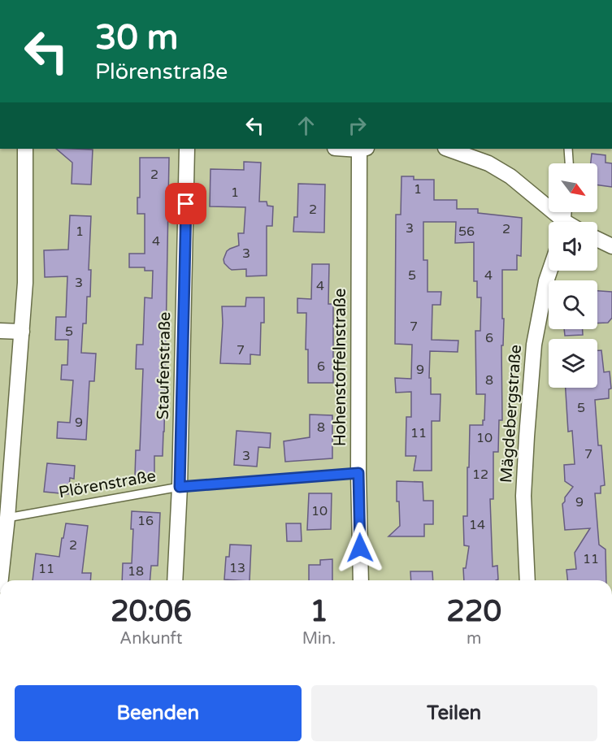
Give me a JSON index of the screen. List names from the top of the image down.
{
  "streets": {
    "street": ["Staufenstraße", "Hohenstoffelnstraße", "Mägdebergstraße"],
    "lane": ["Plörenstraße"]
  },
  "crossings": [
    ["Staufenstraße", "Plörenstraße"],
    ["Hohenstoffelnstraße", "Plörenstraße"]
  ],
  "house_numbers": [
    "2",
    "1",
    "1",
    "2",
    "3",
    "2",
    "1",
    "56",
    "4",
    "3",
    "5",
    "4",
    "3",
    "4",
    "7",
    "5",
    "6",
    "7",
    "6",
    "9",
    "8",
    "5",
    "9",
    "8",
    "11",
    "10",
    "7",
    "3",
    "12",
    "9",
    "10",
    "16",
    "14",
    "2",
    "11",
    "13",
    "11",
    "18"
  ],
  "north": "bottom right",
  "page": {
    "turn": ["30 m", "Plörenstraße"],
    "eta": [
      "20:06",
      "Ankunft",
      "1",
      "Min.",
      "220",
      "m"
    ],
    "buttons": ["Beenden", "Teilen"]
  }
}
